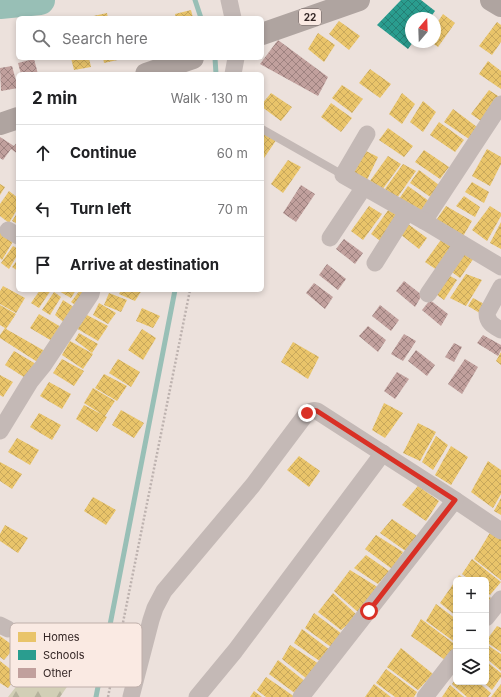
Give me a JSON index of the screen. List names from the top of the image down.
{
  "streets": {
    "highway": ["22"]
  },
  "legend": ["Homes", "Schools", "Other"],
  "north": "top",
  "page": {
    "search": "Search here",
    "heading": ["2 min", "Walk · 130 m"],
    "list": [
      ["Continue", "60 m"],
      ["Turn left", "70 m"],
      "Arrive at destination"
    ],
    "map_buttons": ["+", "−"]
  }
}
